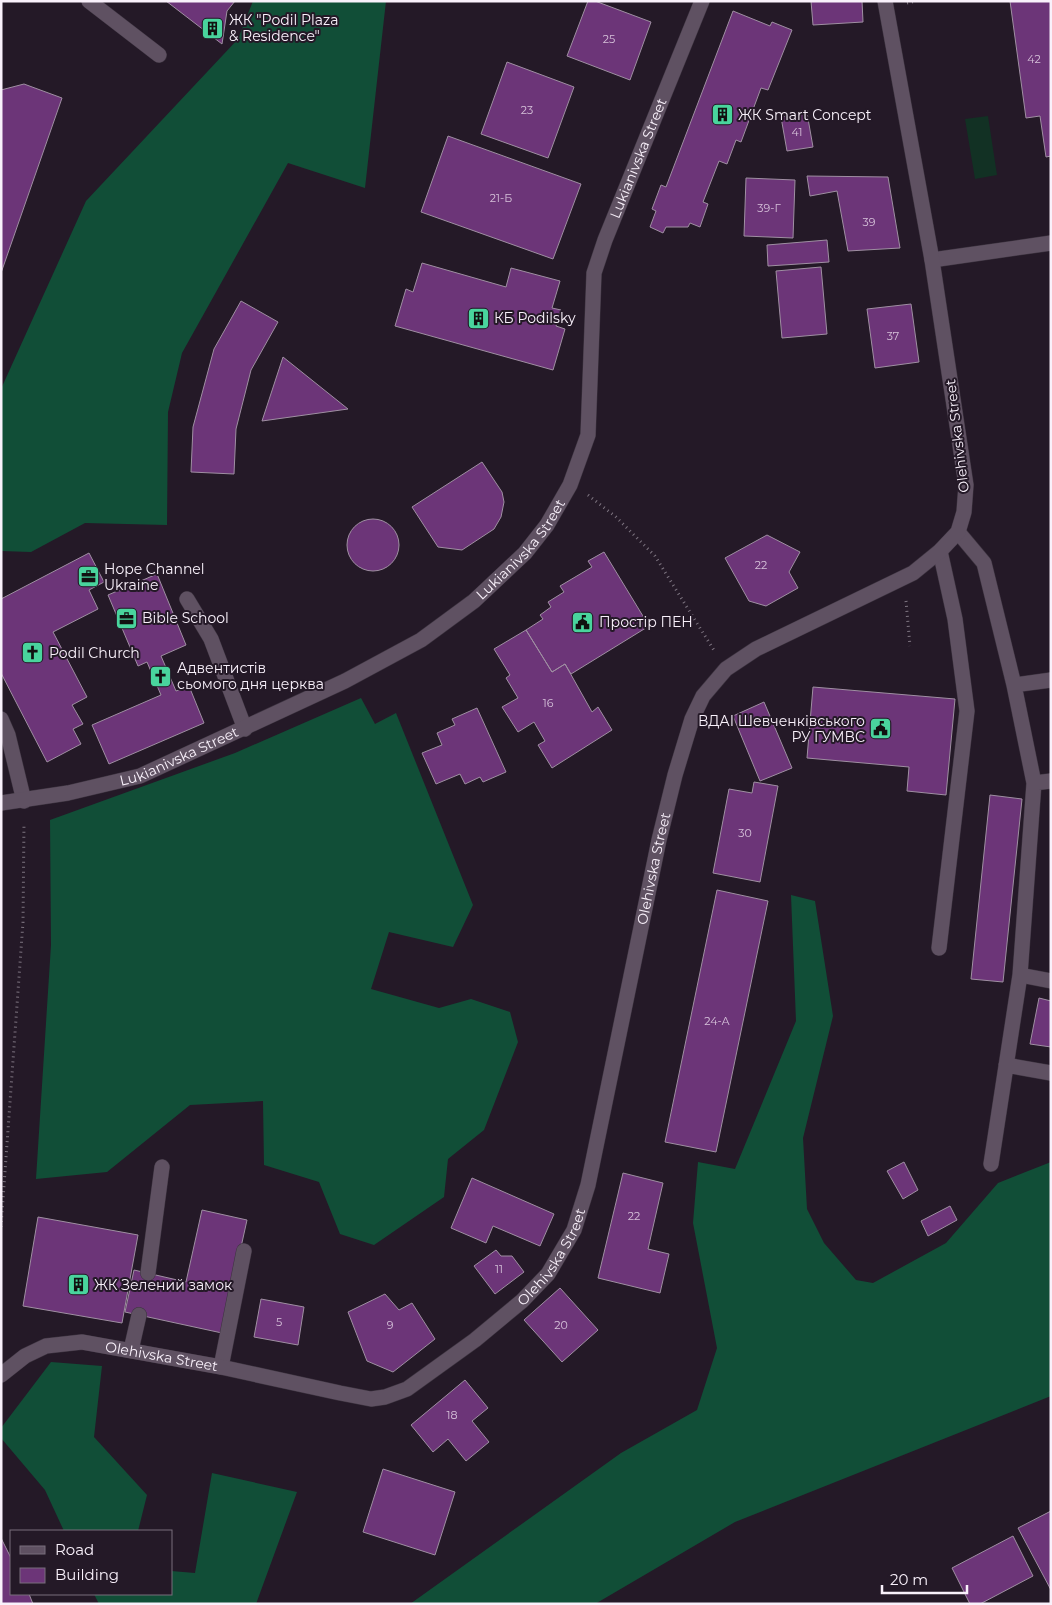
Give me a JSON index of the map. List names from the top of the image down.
{
  "streets": {
    "street": ["Lukianivska Street", "Olehivska Street"]
  },
  "places": {
    "building": [
      "ЖК \"Podil Plaza & Residence\"",
      "ЖК Smart Concept",
      "КБ Podilsky",
      "ЖК Зелений замок"
    ],
    "office": ["Hope Channel Ukraine", "Bible School"],
    "public building": ["Простір ПЕН", "ВДАІ Шевченківського РУ ГУМВС"],
    "church": ["Podil Church", "Адвентистів сьомого дня церква"]
  },
  "house_numbers": [
    "25",
    "42",
    "23",
    "41",
    "21-Б",
    "39-Г",
    "39",
    "37",
    "22",
    "16",
    "30",
    "24-А",
    "22",
    "11",
    "5",
    "9",
    "20",
    "18"
  ],
  "legend": ["Road", "Building"],
  "scale_bar": "20 m"
}
